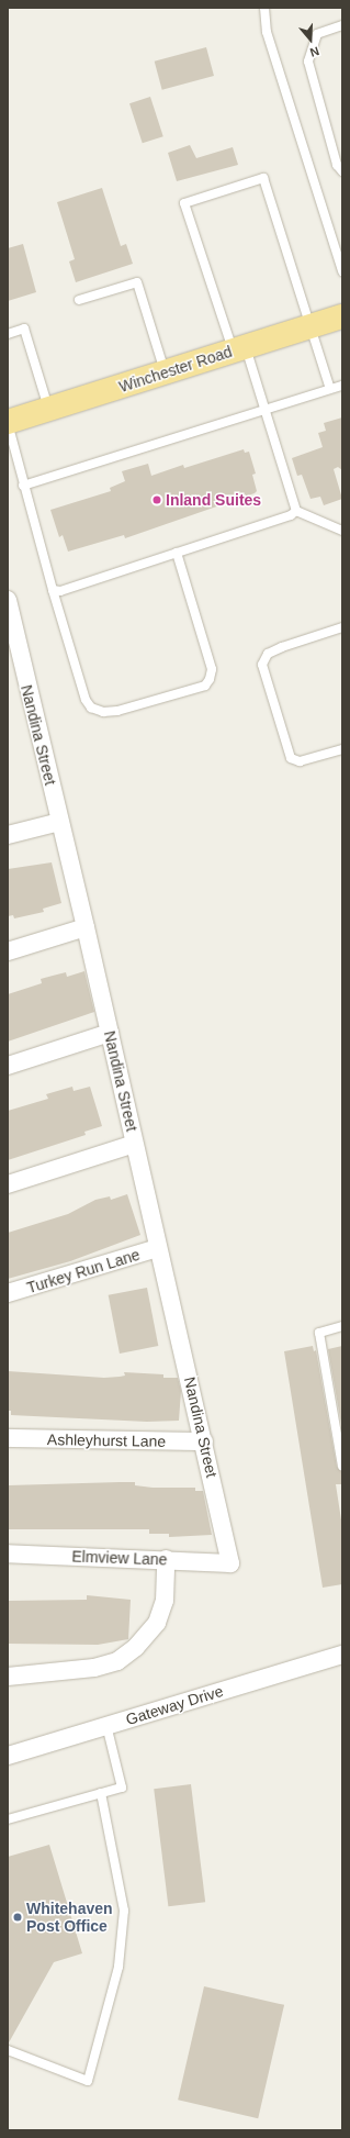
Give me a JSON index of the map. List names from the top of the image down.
{
  "streets": {
    "main road": ["Winchester Road"],
    "street": [
      "Nandina Street",
      "Turkey Run Lane",
      "Ashleyhurst Lane",
      "Elmview Lane",
      "Gateway Drive"
    ]
  },
  "crossings": [
    ["Nandina Street", "Turkey Run Lane"],
    ["Nandina Street", "Ashleyhurst Lane"],
    ["Nandina Street", "Elmview Lane"]
  ],
  "places": ["Inland Suites", "Whitehaven Post Office"],
  "north": "bottom"
}
